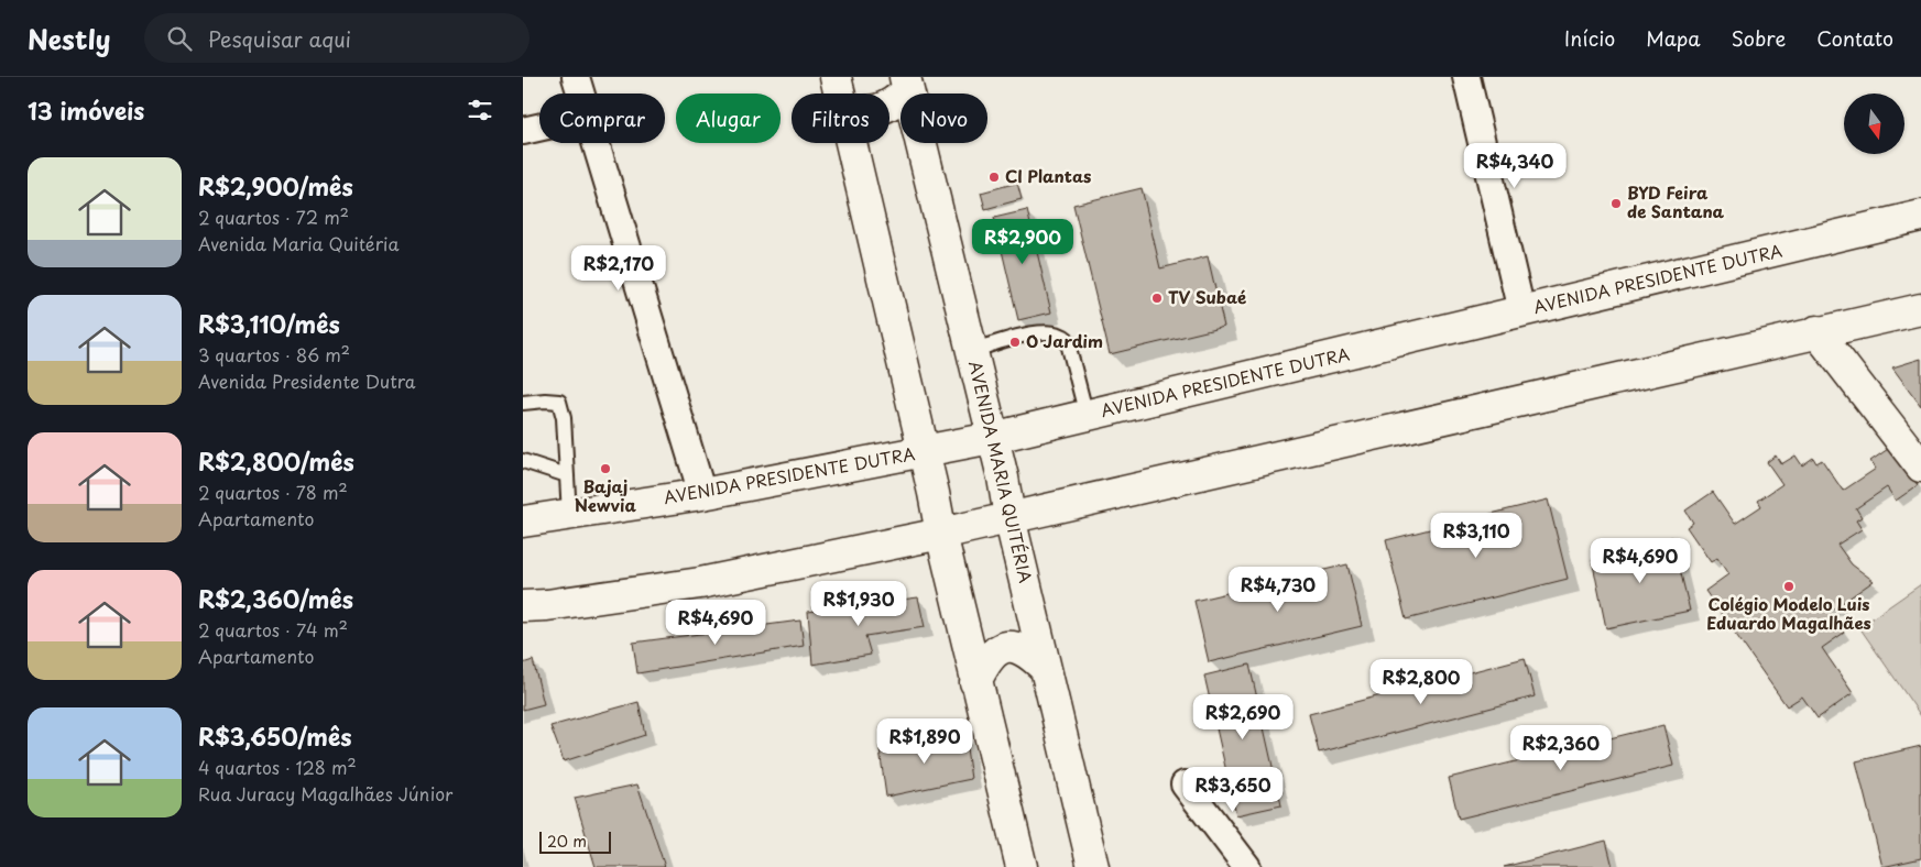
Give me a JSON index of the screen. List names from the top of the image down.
{
  "streets": {
    "main road": ["AVENIDA PRESIDENTE DUTRA", "AVENIDA MARIA QUITÉRIA"]
  },
  "crossings": [
    ["AVENIDA PRESIDENTE DUTRA", "AVENIDA MARIA QUITÉRIA"]
  ],
  "places": [
    "CI Plantas",
    "BYD Feira de Santana",
    "TV Subaé",
    "O Jardim",
    "Bajaj Newvia",
    "Colégio Modelo Luis Eduardo Magalhães"
  ],
  "scale_bar": "20 m",
  "north": "bottom",
  "page": {
    "header": "Nestly",
    "search": "Pesquisar aqui",
    "nav": [
      "Início",
      "Mapa",
      "Sobre",
      "Contato"
    ],
    "heading": "13 imóveis",
    "chip": [
      "Comprar",
      "Alugar",
      "Filtros",
      "Novo"
    ],
    "list": [
      {
        "name": "R$2,900/mês",
        "note": "2 quartos · 72 m² · Avenida Maria Quitéria"
      },
      {
        "name": "R$3,110/mês",
        "note": "3 quartos · 86 m² · Avenida Presidente Dutra"
      },
      {
        "name": "R$2,800/mês",
        "note": "2 quartos · 78 m² · Apartamento"
      },
      {
        "name": "R$2,360/mês",
        "note": "2 quartos · 74 m² · Apartamento"
      },
      {
        "name": "R$3,650/mês",
        "note": "4 quartos · 128 m² · Rua Juracy Magalhães Júnior"
      }
    ],
    "price": [
      "R$4,340",
      "R$2,900",
      "R$2,170",
      "R$3,110",
      "R$4,690",
      "R$4,730",
      "R$1,930",
      "R$4,690",
      "R$2,800",
      "R$2,690",
      "R$1,890",
      "R$2,360",
      "R$3,650"
    ],
    "scale": "20 m"
  }
}
